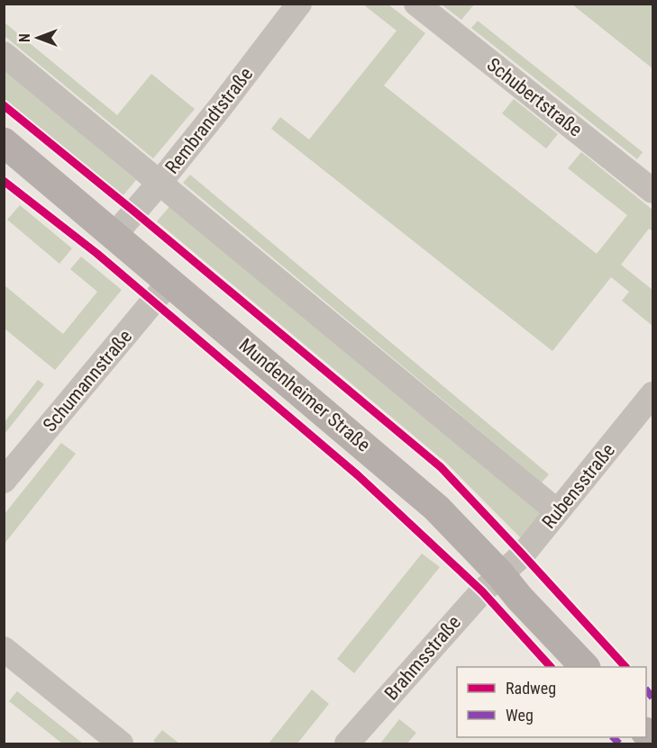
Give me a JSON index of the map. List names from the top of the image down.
{
  "streets": {
    "street": [
      "Schubertstraße",
      "Rembrandtstraße",
      "Schumannstraße",
      "Mundenheimer Straße",
      "Rubensstraße",
      "Brahmsstraße"
    ]
  },
  "crossings": [
    ["Rembrandtstraße", "Mundenheimer Straße"],
    ["Schumannstraße", "Mundenheimer Straße"],
    ["Mundenheimer Straße", "Rubensstraße"],
    ["Mundenheimer Straße", "Brahmsstraße"],
    ["Rubensstraße", "Brahmsstraße"]
  ],
  "legend": ["Radweg", "Weg"],
  "north": "left"
}
